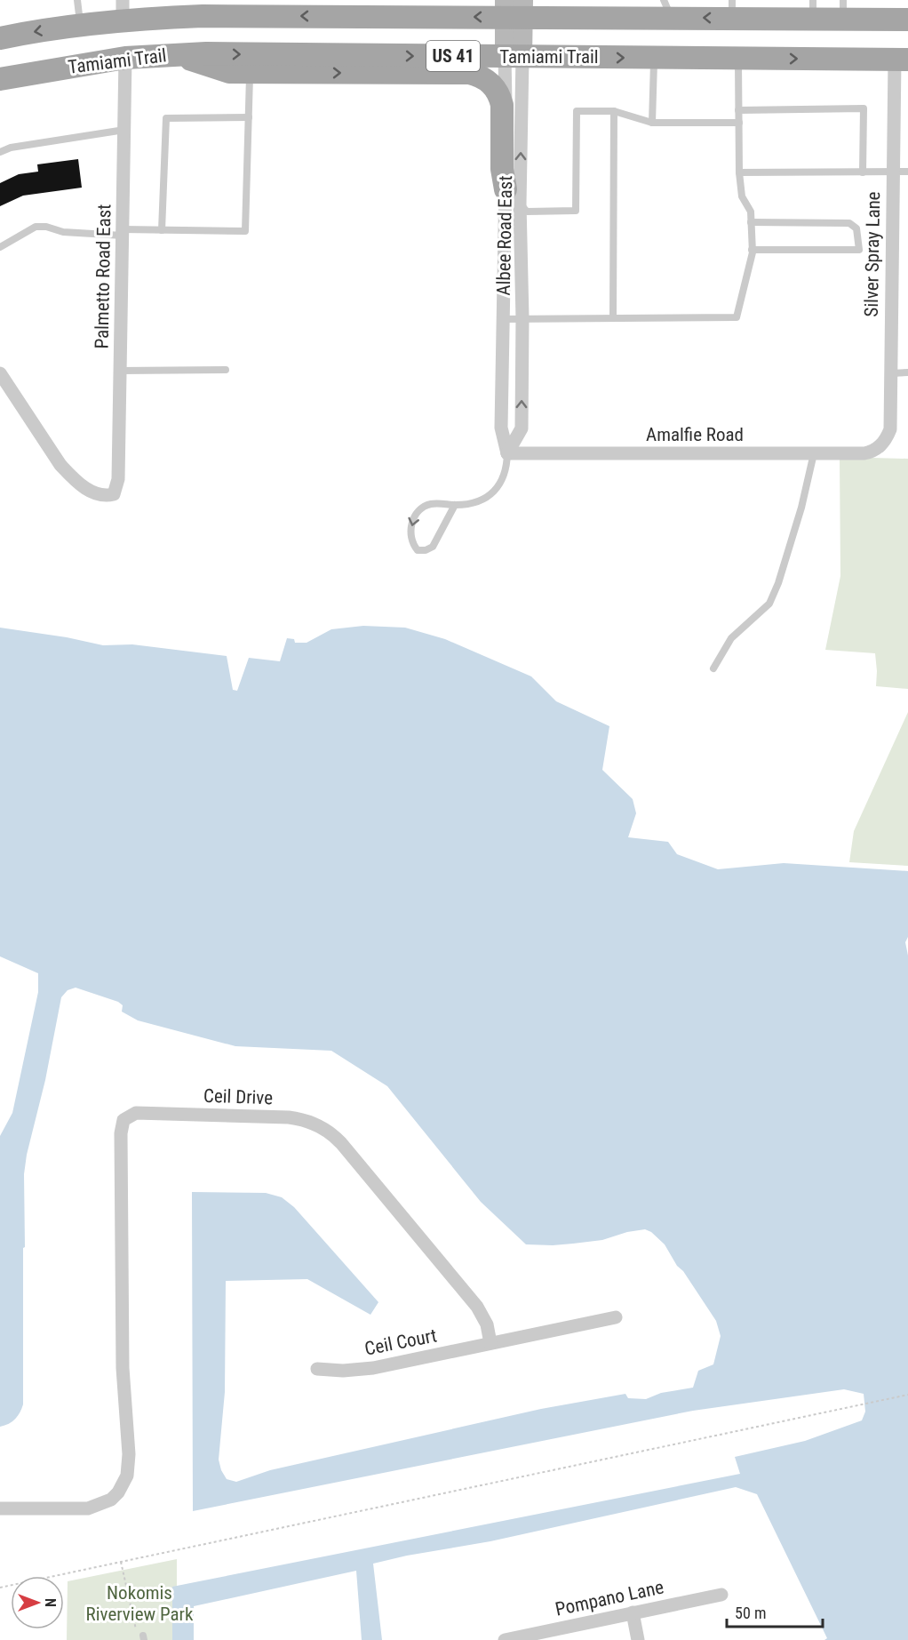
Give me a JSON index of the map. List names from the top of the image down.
{
  "streets": {
    "main road": ["US 41", "Tamiami Trail"],
    "street": [
      "Albee Road East",
      "Silver Spray Lane",
      "Palmetto Road East",
      "Amalfie Road",
      "Ceil Drive",
      "Ceil Court",
      "Pompano Lane"
    ]
  },
  "crossings": [
    ["Tamiami Trail", "Albee Road East"],
    ["Tamiami Trail", "Silver Spray Lane"],
    ["Tamiami Trail", "Palmetto Road East"],
    ["Albee Road East", "Amalfie Road"],
    ["Silver Spray Lane", "Amalfie Road"],
    ["Ceil Drive", "Ceil Court"]
  ],
  "parks": ["Nokomis Riverview Park"],
  "scale_bar": "50 m",
  "north": "right"
}
